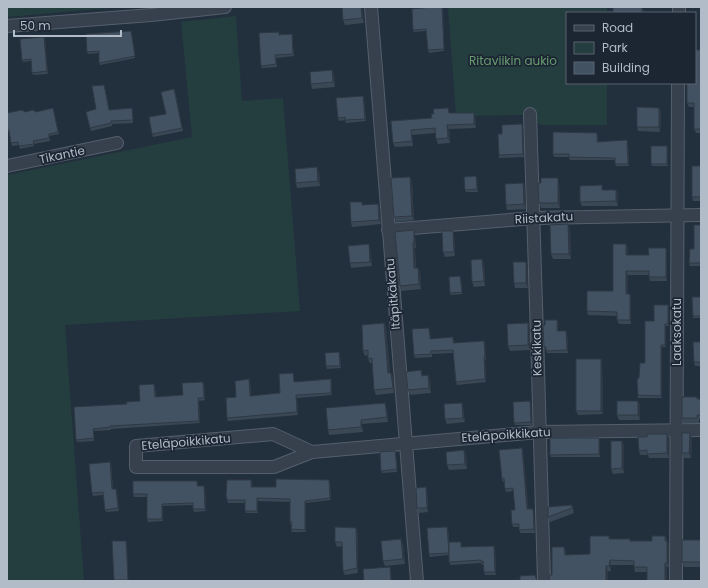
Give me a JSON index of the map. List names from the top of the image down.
{
  "streets": {
    "street": [
      "Tikantie",
      "Riistakatu",
      "Itäpitkäkatu",
      "Laaksokatu",
      "Keskikatu",
      "Eteläpoikkikatu"
    ]
  },
  "crossings": [
    ["Riistakatu", "Itäpitkäkatu"],
    ["Riistakatu", "Laaksokatu"],
    ["Riistakatu", "Keskikatu"],
    ["Itäpitkäkatu", "Eteläpoikkikatu"],
    ["Laaksokatu", "Eteläpoikkikatu"],
    ["Keskikatu", "Eteläpoikkikatu"]
  ],
  "parks": ["Ritaviikin aukio"],
  "legend": ["Road", "Park", "Building"],
  "scale_bar": "50 m"
}
